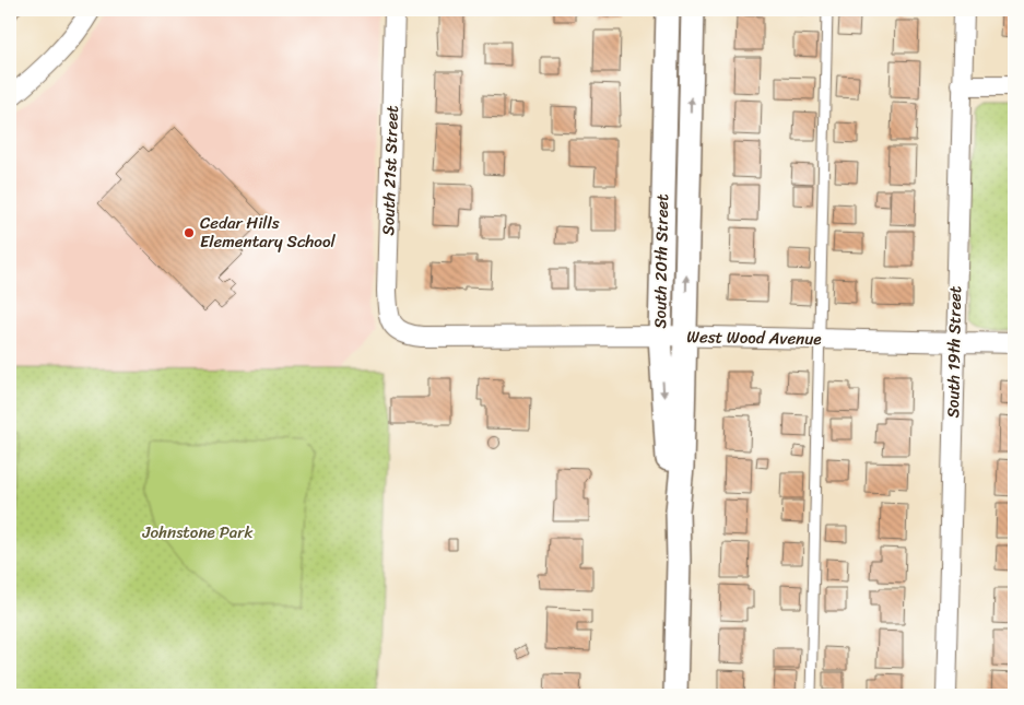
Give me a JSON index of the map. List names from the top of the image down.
{
  "streets": {
    "street": [
      "South 21st Street",
      "South 20th Street",
      "West Wood Avenue",
      "South 19th Street"
    ]
  },
  "crossings": [
    ["South 21st Street", "West Wood Avenue"],
    ["South 20th Street", "West Wood Avenue"],
    ["West Wood Avenue", "South 19th Street"]
  ],
  "parks": ["Johnstone Park"],
  "places": ["Cedar Hills Elementary School"]
}
